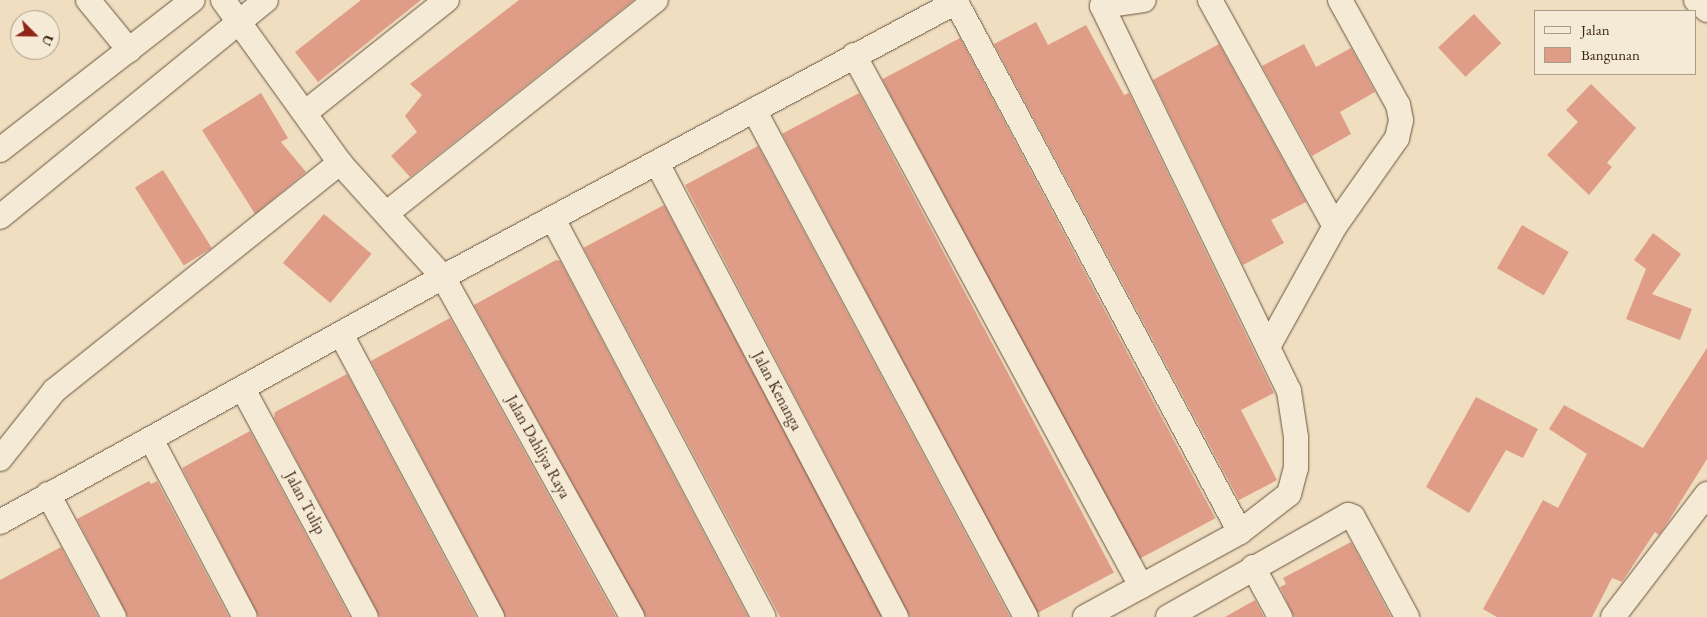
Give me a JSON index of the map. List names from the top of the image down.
{
  "streets": {
    "street": ["Jalan Kenanga", "Jalan Dahliya Raya", "Jalan Tulip"]
  },
  "legend": ["Jalan", "Bangunan"],
  "north": "bottom right"
}
